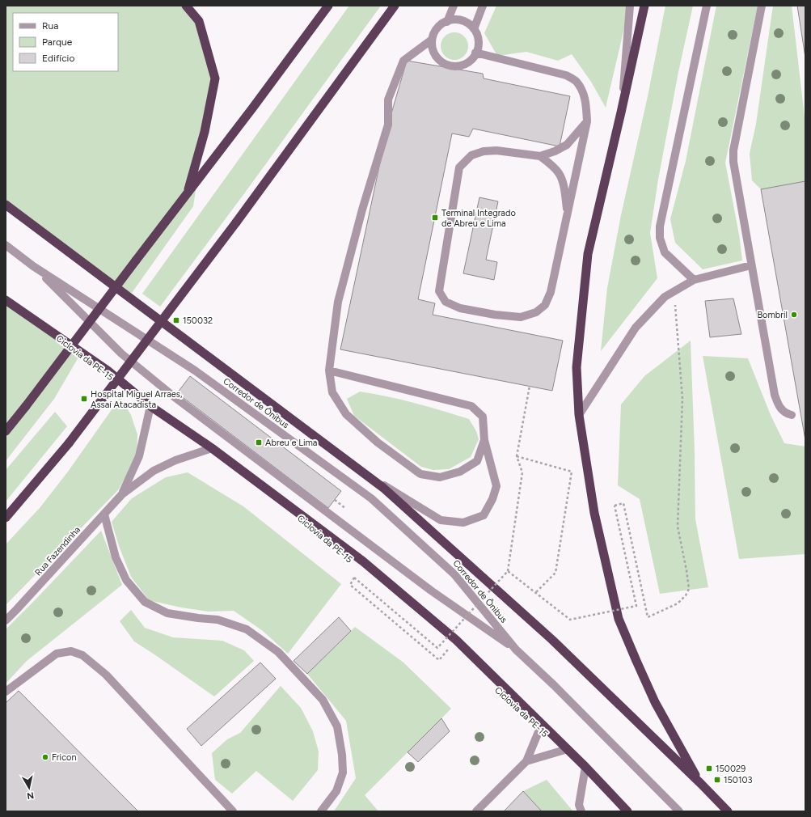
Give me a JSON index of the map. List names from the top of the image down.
{
  "streets": {
    "street": ["Corredor de Ônibus", "Rua Fazendinha"]
  },
  "places": {
    "transit": [
      "Terminal Integrado de Abreu e Lima",
      "150032",
      "Hospital Miguel Arraes, Assaí Atacadista",
      "Abreu e Lima",
      "150029",
      "150103"
    ],
    "other": ["Bombril", "Fricon"]
  },
  "legend": ["Rua", "Parque", "Edifício"],
  "north": "bottom"
}
